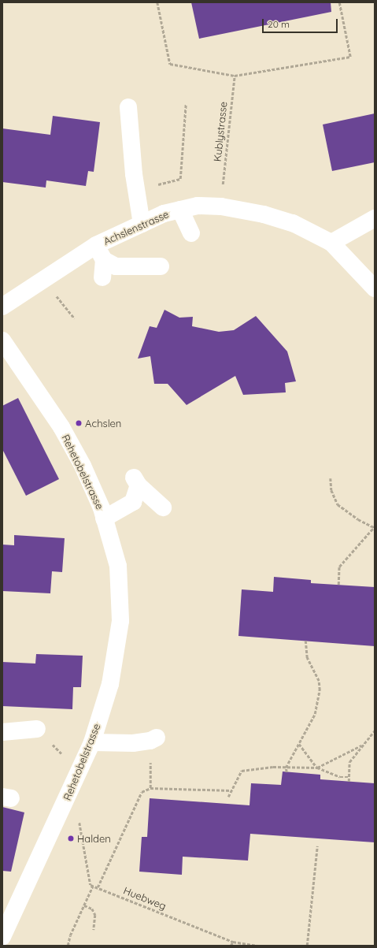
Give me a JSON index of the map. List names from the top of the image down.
{
  "streets": {
    "street": ["Achslenstrasse", "Rehetobelstrasse"],
    "path": ["Kublystrasse", "Huebweg"]
  },
  "places": ["Achslen", "Halden"],
  "scale_bar": "20 m"
}
